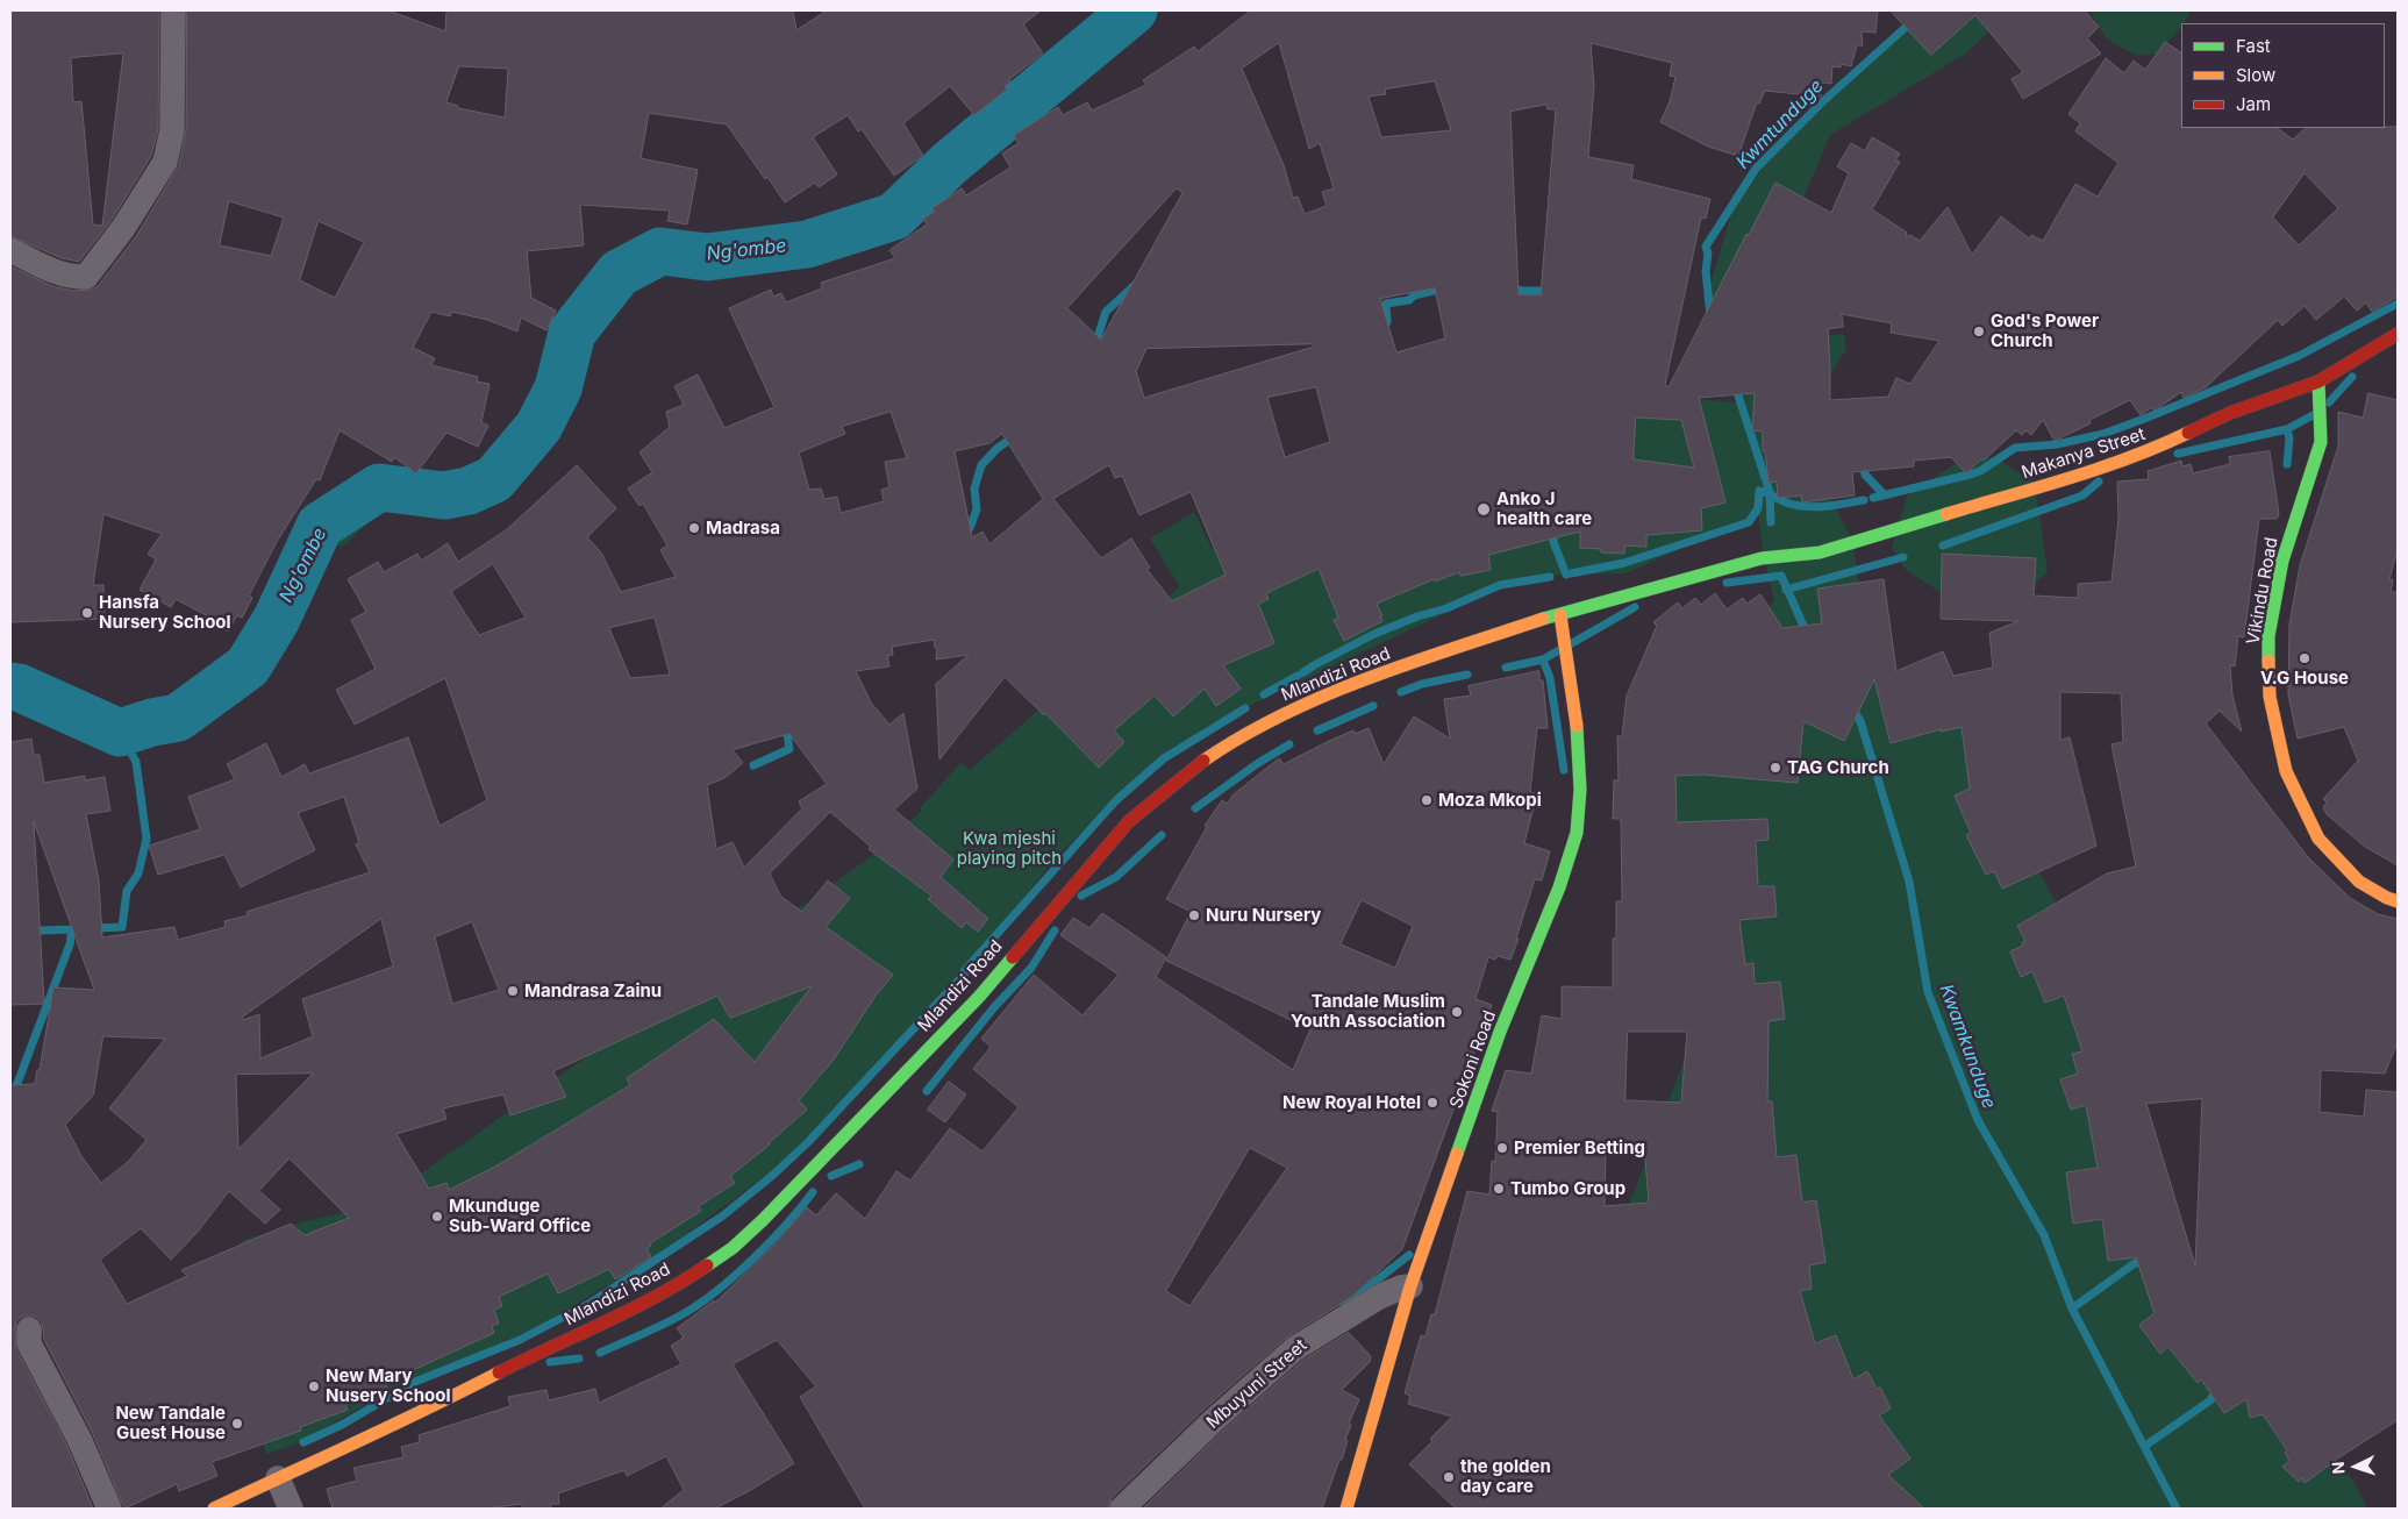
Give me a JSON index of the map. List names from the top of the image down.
{
  "streets": {
    "street": [
      "Makanya Street",
      "Vikindu Road",
      "Mlandizi Road",
      "Sokoni Road",
      "Mbuyuni Street"
    ]
  },
  "crossings": [
    ["Makanya Street", "Vikindu Road"],
    ["Makanya Street", "Mlandizi Road"],
    ["Mlandizi Road", "Sokoni Road"],
    ["Sokoni Road", "Mbuyuni Street"]
  ],
  "water": ["Kwmtunduge", "Ng'ombe", "Kwamkunduge"],
  "parks": ["Kwa mjeshi playing pitch"],
  "places": [
    "God's Power Church",
    "Anko J health care",
    "Madrasa",
    "Hansfa Nursery School",
    "V.G House",
    "TAG Church",
    "Moza Mkopi",
    "Nuru Nursery",
    "Mandrasa Zainu",
    "Tandale Muslim Youth Association",
    "New Royal Hotel",
    "Premier Betting",
    "Tumbo Group",
    "Mkunduge Sub-Ward Office",
    "New Mary Nusery School",
    "New Tandale Guest House",
    "the golden day care"
  ],
  "legend": ["Fast", "Slow", "Jam"],
  "north": "left"
}
